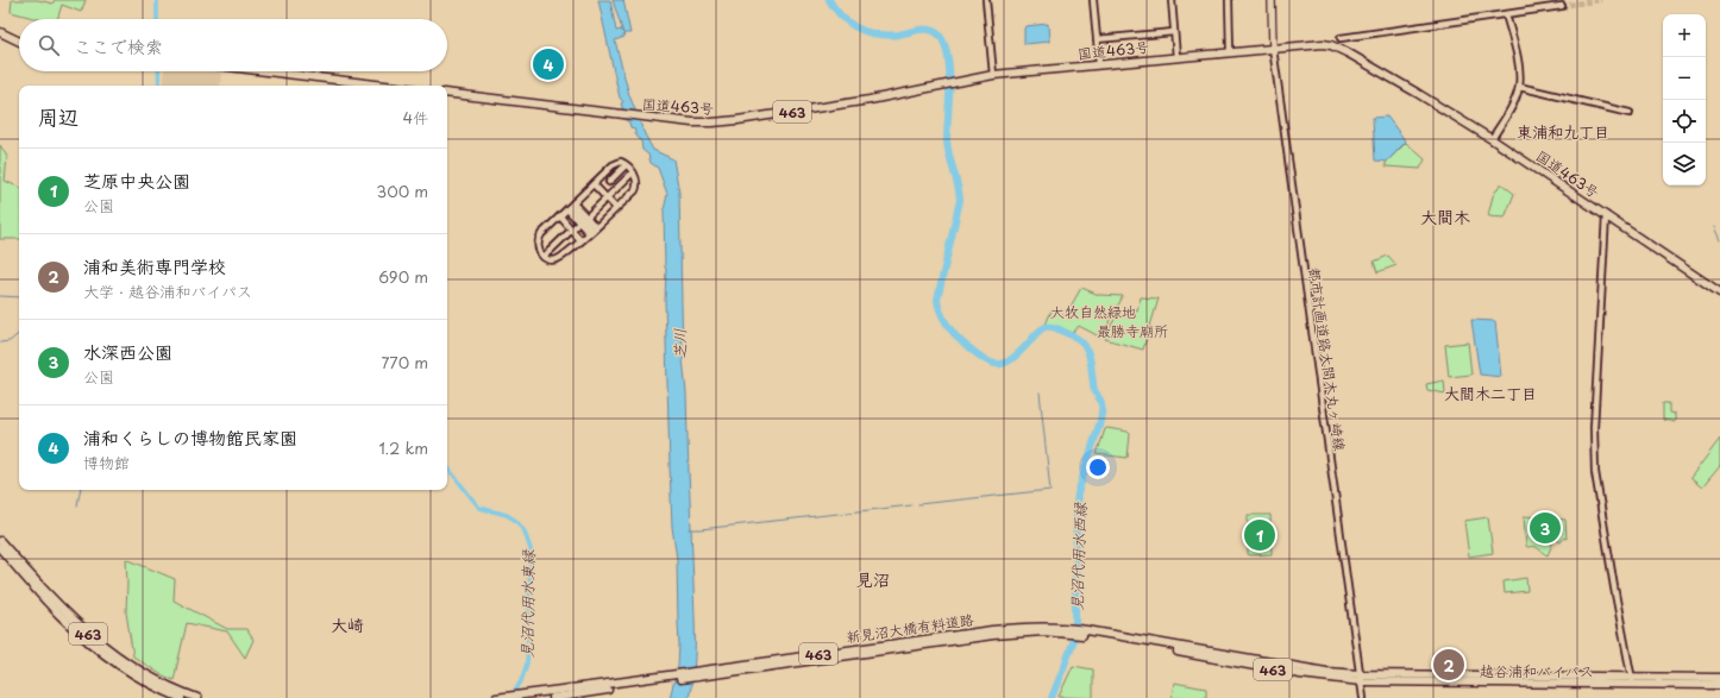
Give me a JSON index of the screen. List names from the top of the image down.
{
  "streets": {
    "highway": [
      "国道463号",
      "463",
      "新見沼大橋有料道路",
      "越谷浦和バイパス"
    ],
    "street": ["都市計画道路大間木丸ヶ崎線"]
  },
  "crossings": [
    ["国道463号", "都市計画道路大間木丸ヶ崎線"],
    ["都市計画道路大間木丸ヶ崎線", "越谷浦和バイパス"],
    ["新見沼大橋有料道路", "越谷浦和バイパス"]
  ],
  "districts": [
    "東浦和九丁目",
    "大間木",
    "大間木二丁目",
    "見沼",
    "大崎"
  ],
  "water": ["芝川", "見沼代用水西縁", "見沼代用水東縁"],
  "parks": ["大牧自然緑地", "最勝寺廟所"],
  "page": {
    "map_buttons": ["+", "−"],
    "search": "ここで検索",
    "pins": [
      "4",
      "3",
      "1",
      "2"
    ],
    "heading": ["周辺", "4件"],
    "list": [
      {
        "mark": "1",
        "name": "芝原中央公園",
        "note": "公園",
        "value": "300 m"
      },
      {
        "mark": "2",
        "name": "浦和美術専門学校",
        "note": "大学 · 越谷浦和バイパス",
        "value": "690 m"
      },
      {
        "mark": "3",
        "name": "水深西公園",
        "note": "公園",
        "value": "770 m"
      },
      {
        "mark": "4",
        "name": "浦和くらしの博物館民家園",
        "note": "博物館",
        "value": "1.2 km"
      }
    ]
  }
}
